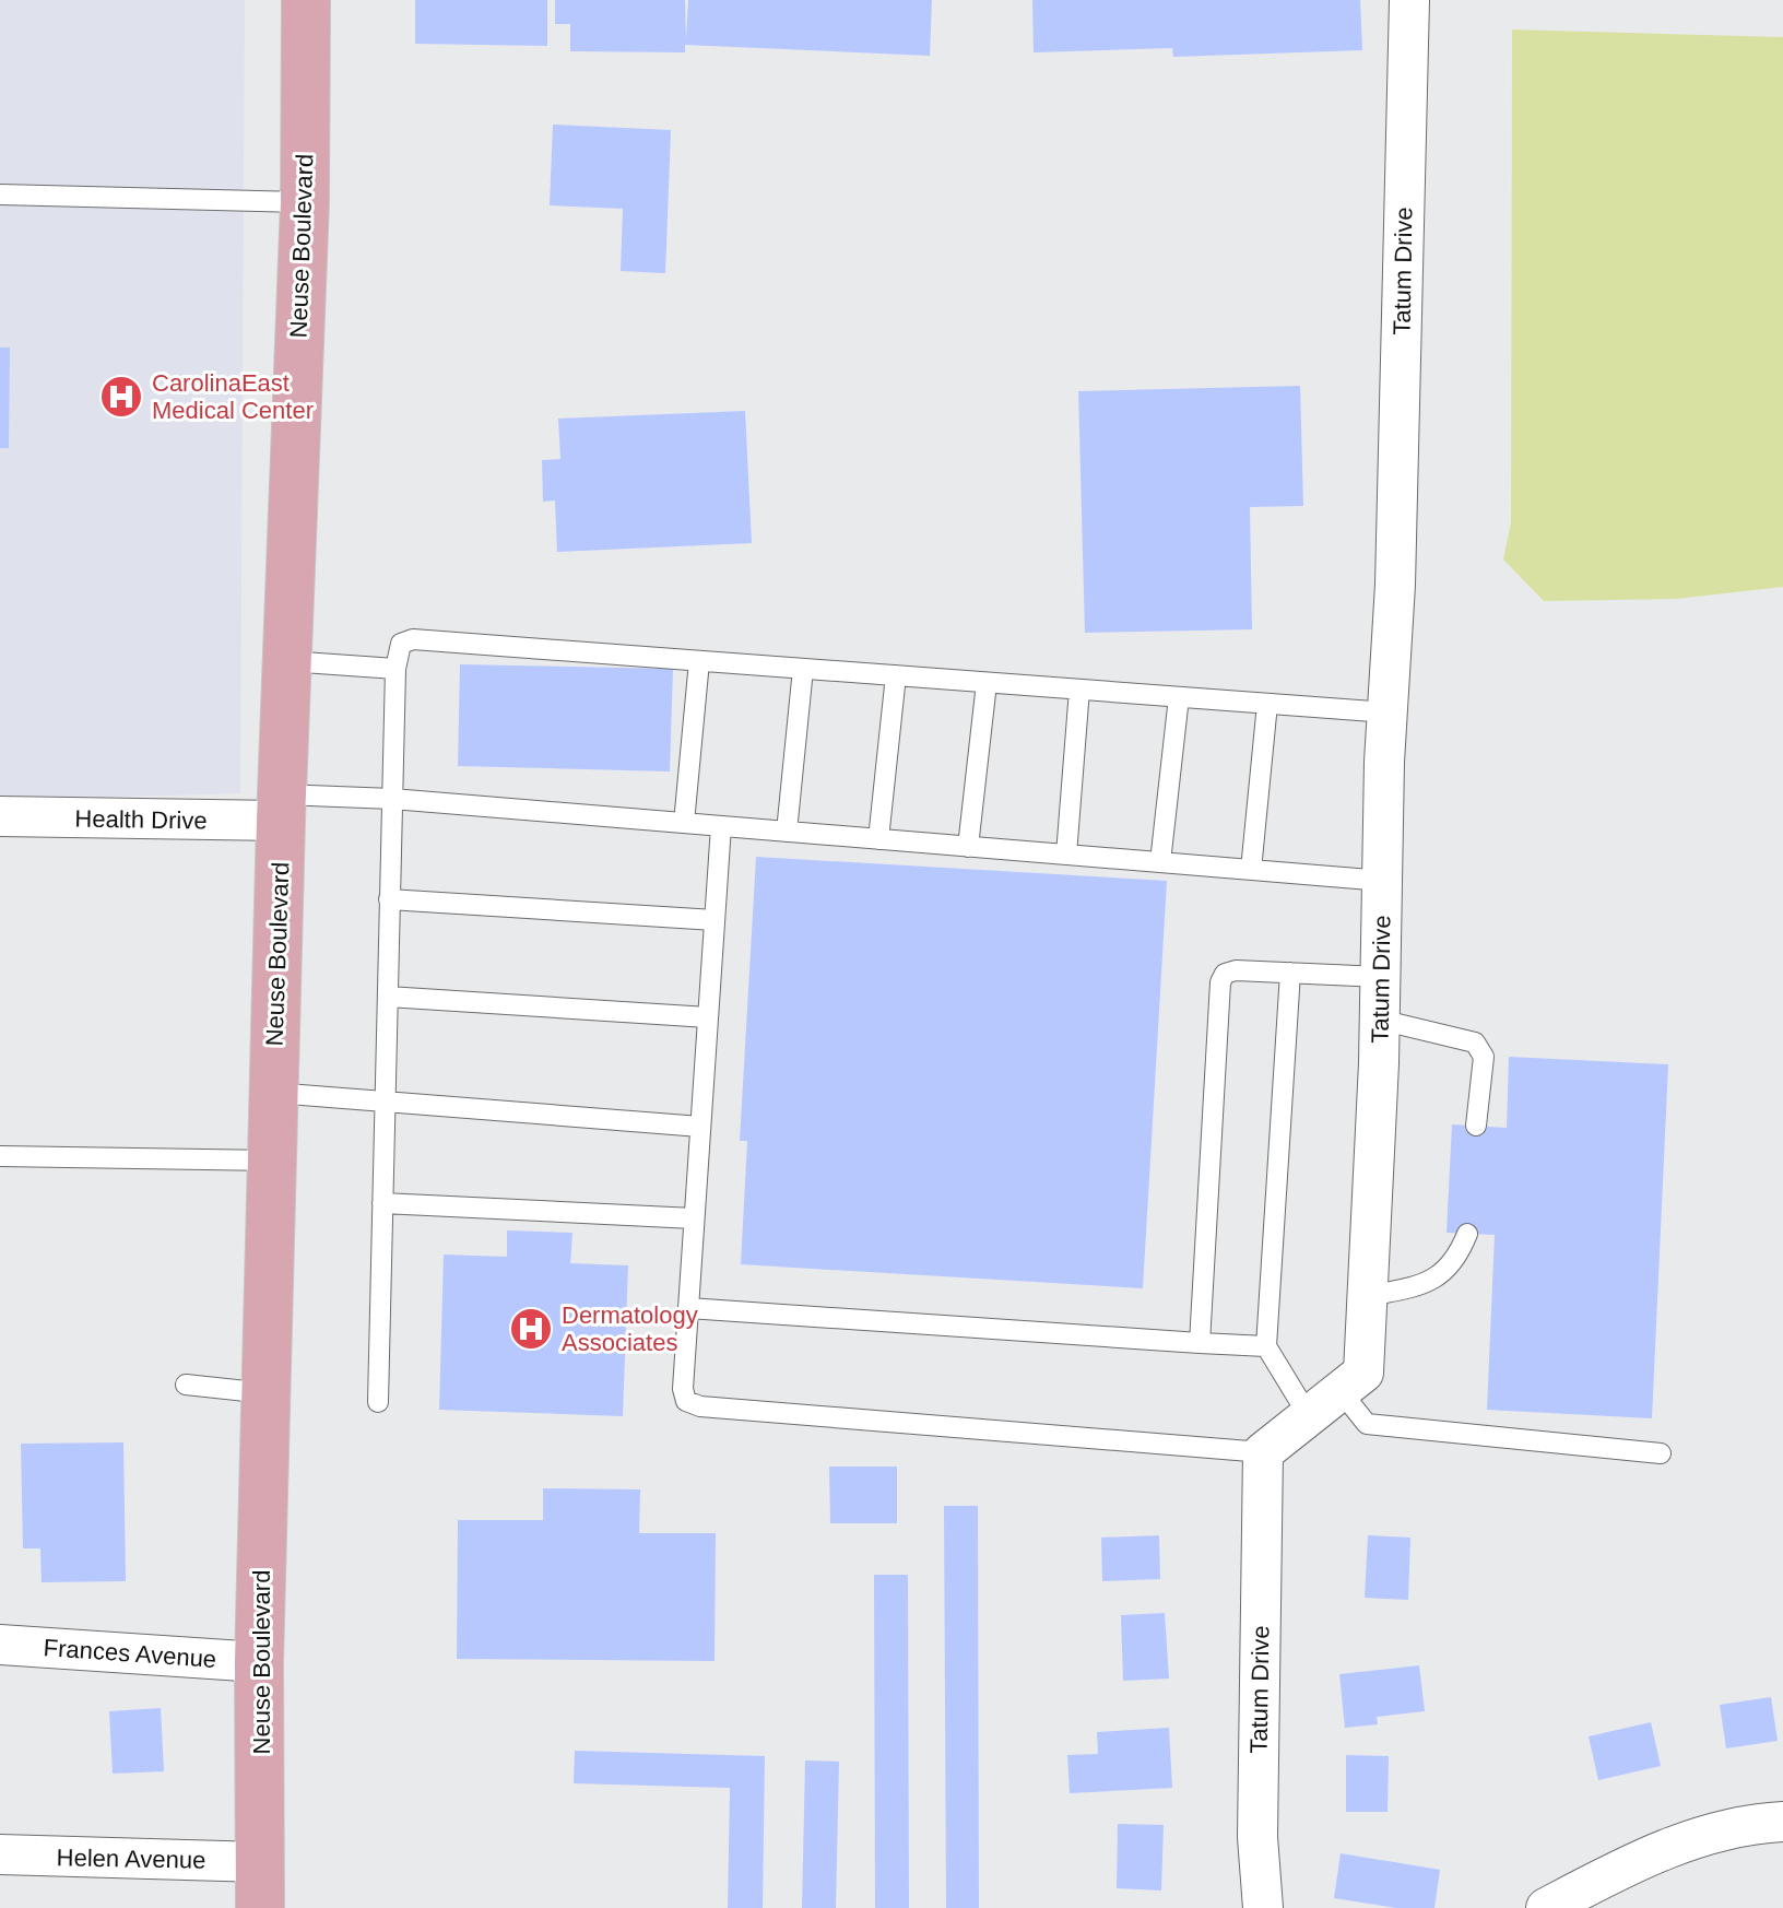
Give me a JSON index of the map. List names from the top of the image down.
{
  "streets": {
    "main road": ["Neuse Boulevard"],
    "street": [
      "Tatum Drive",
      "Health Drive",
      "Frances Avenue",
      "Helen Avenue"
    ]
  },
  "crossings": [
    ["Neuse Boulevard", "Health Drive"],
    ["Neuse Boulevard", "Frances Avenue"],
    ["Neuse Boulevard", "Helen Avenue"]
  ],
  "places": {
    "hospital": ["CarolinaEast Medical Center", "Dermatology Associates"]
  }
}
